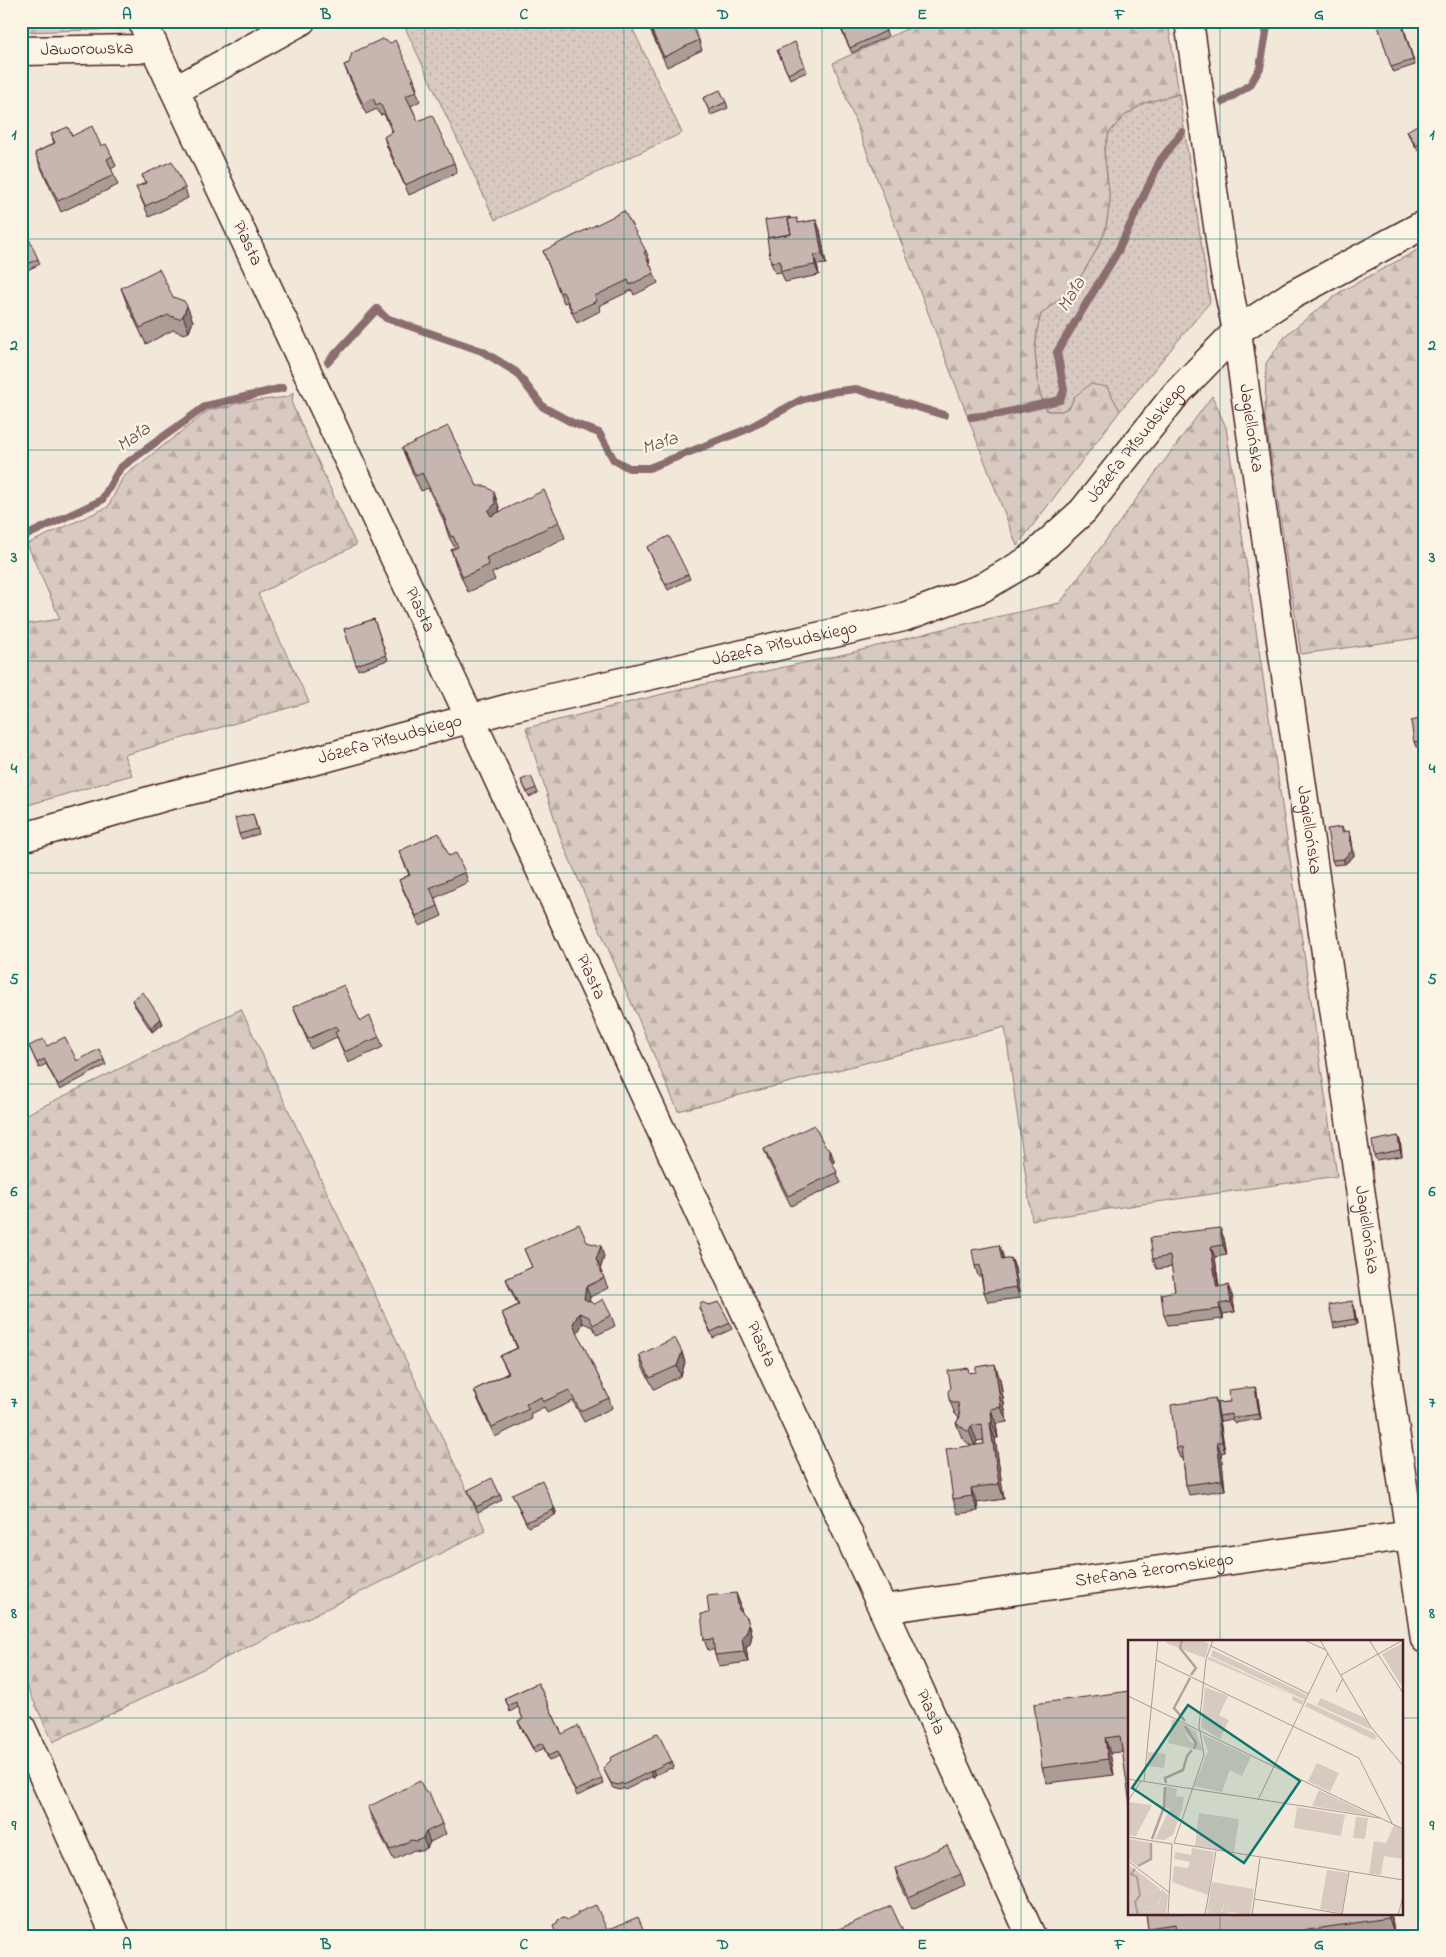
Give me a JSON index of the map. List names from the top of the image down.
{
  "streets": {
    "street": [
      "Jaworowska",
      "Piasta",
      "Jagiellońska",
      "Józefa Piłsudskiego",
      "Stefana Żeromskiego"
    ]
  },
  "crossings": [
    ["Jaworowska", "Piasta"],
    ["Piasta", "Józefa Piłsudskiego"],
    ["Piasta", "Stefana Żeromskiego"],
    ["Jagiellońska", "Józefa Piłsudskiego"],
    ["Jagiellońska", "Stefana Żeromskiego"]
  ],
  "water": ["Mała"],
  "grid": {
    "columns": [
      "A",
      "B",
      "C",
      "D",
      "E",
      "F",
      "G"
    ],
    "rows": [
      "1",
      "2",
      "3",
      "4",
      "5",
      "6",
      "7",
      "8",
      "9"
    ]
  }
}
